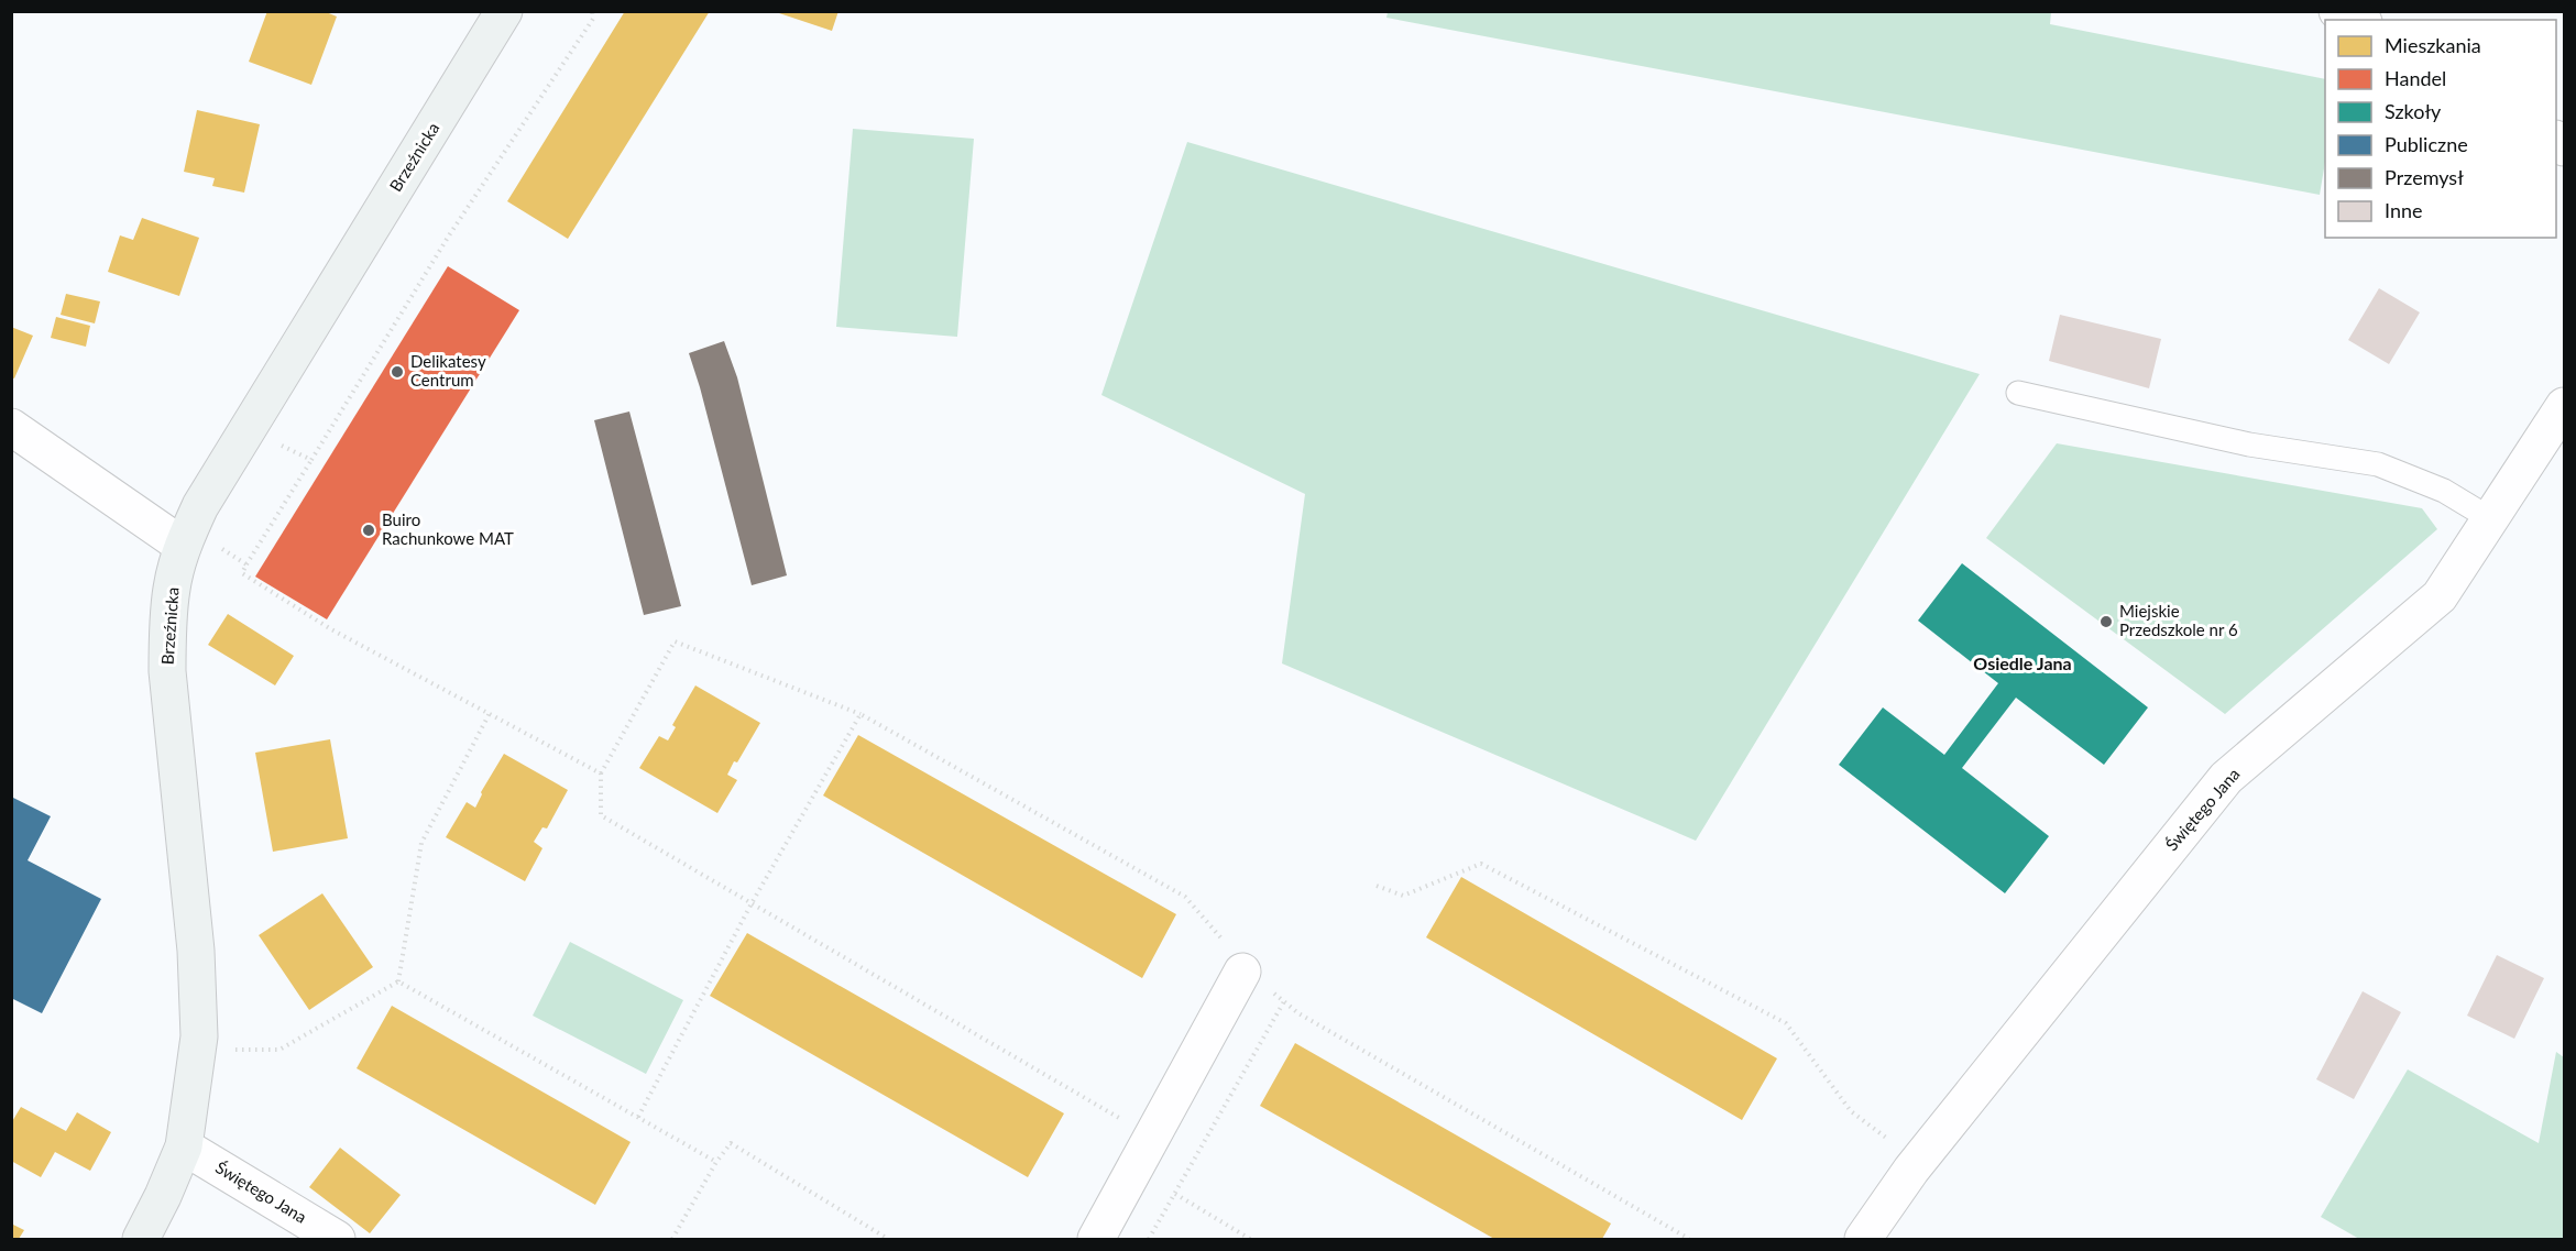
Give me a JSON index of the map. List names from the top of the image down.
{
  "streets": {
    "street": ["Brzeźnicka", "Świętego Jana"]
  },
  "crossings": [
    ["Brzeźnicka", "Świętego Jana"]
  ],
  "districts": ["Osiedle Jana"],
  "places": ["Delikatesy Centrum", "Buiro Rachunkowe MAT", "Miejskie Przedszkole nr 6"],
  "legend": [
    "Mieszkania",
    "Handel",
    "Szkoły",
    "Publiczne",
    "Przemysł",
    "Inne"
  ]
}
